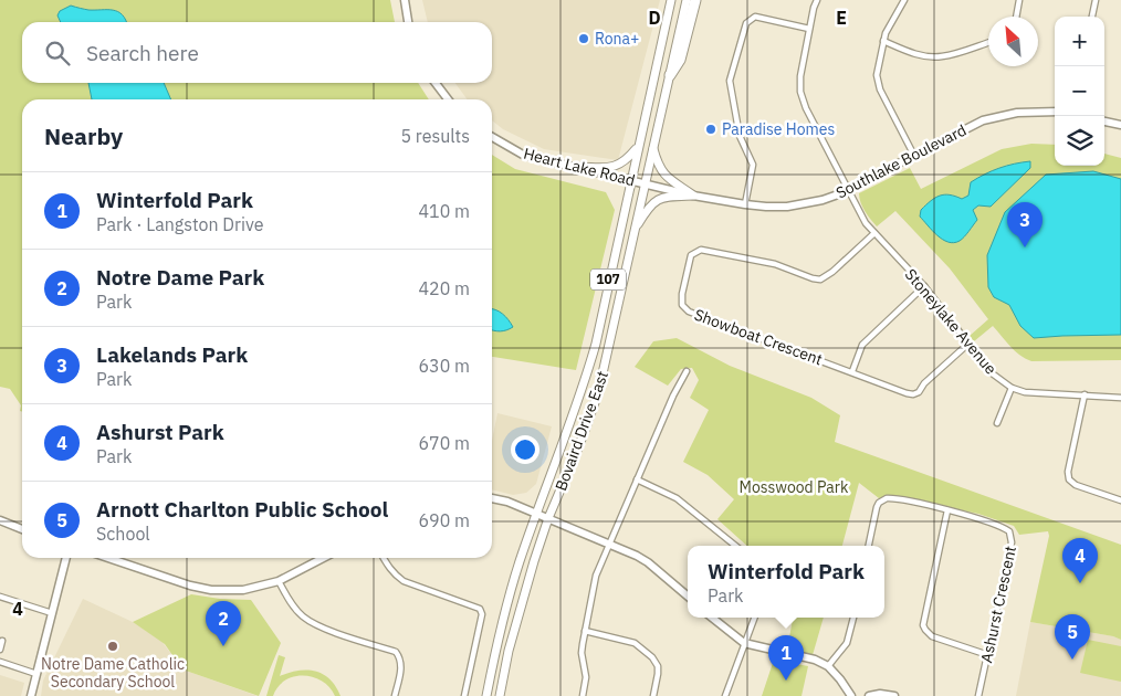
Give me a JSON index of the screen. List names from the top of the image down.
{
  "streets": {
    "main road": ["107", "Bovaird Drive East"],
    "street": [
      "Southlake Boulevard",
      "Heart Lake Road",
      "Stoneylake Avenue",
      "Showboat Crescent",
      "Ashurst Crescent"
    ]
  },
  "crossings": [
    ["Southlake Boulevard", "Heart Lake Road"],
    ["Southlake Boulevard", "Stoneylake Avenue"],
    ["Southlake Boulevard", "Bovaird Drive East"],
    ["Heart Lake Road", "Bovaird Drive East"],
    ["Stoneylake Avenue", "Showboat Crescent"]
  ],
  "parks": ["Mosswood Park"],
  "places": ["Rona+", "Paradise Homes", "Notre Dame Catholic Secondary School"],
  "north": "top left",
  "page": {
    "map_buttons": ["+", "−"],
    "search": "Search here",
    "heading": ["Nearby", "5 results"],
    "list": [
      {
        "mark": "1",
        "name": "Winterfold Park",
        "note": "Park · Langston Drive",
        "value": "410 m"
      },
      {
        "mark": "2",
        "name": "Notre Dame Park",
        "note": "Park",
        "value": "420 m"
      },
      {
        "mark": "3",
        "name": "Lakelands Park",
        "note": "Park",
        "value": "630 m"
      },
      {
        "mark": "4",
        "name": "Ashurst Park",
        "note": "Park",
        "value": "670 m"
      },
      {
        "mark": "5",
        "name": "Arnott Charlton Public School",
        "note": "School",
        "value": "690 m"
      }
    ],
    "pins": [
      "3",
      "4",
      "2",
      "5",
      "1"
    ],
    "popup": ["Winterfold Park", "Park"]
  },
  "grid": {
    "columns": ["D", "E"],
    "rows": ["4"]
  }
}
